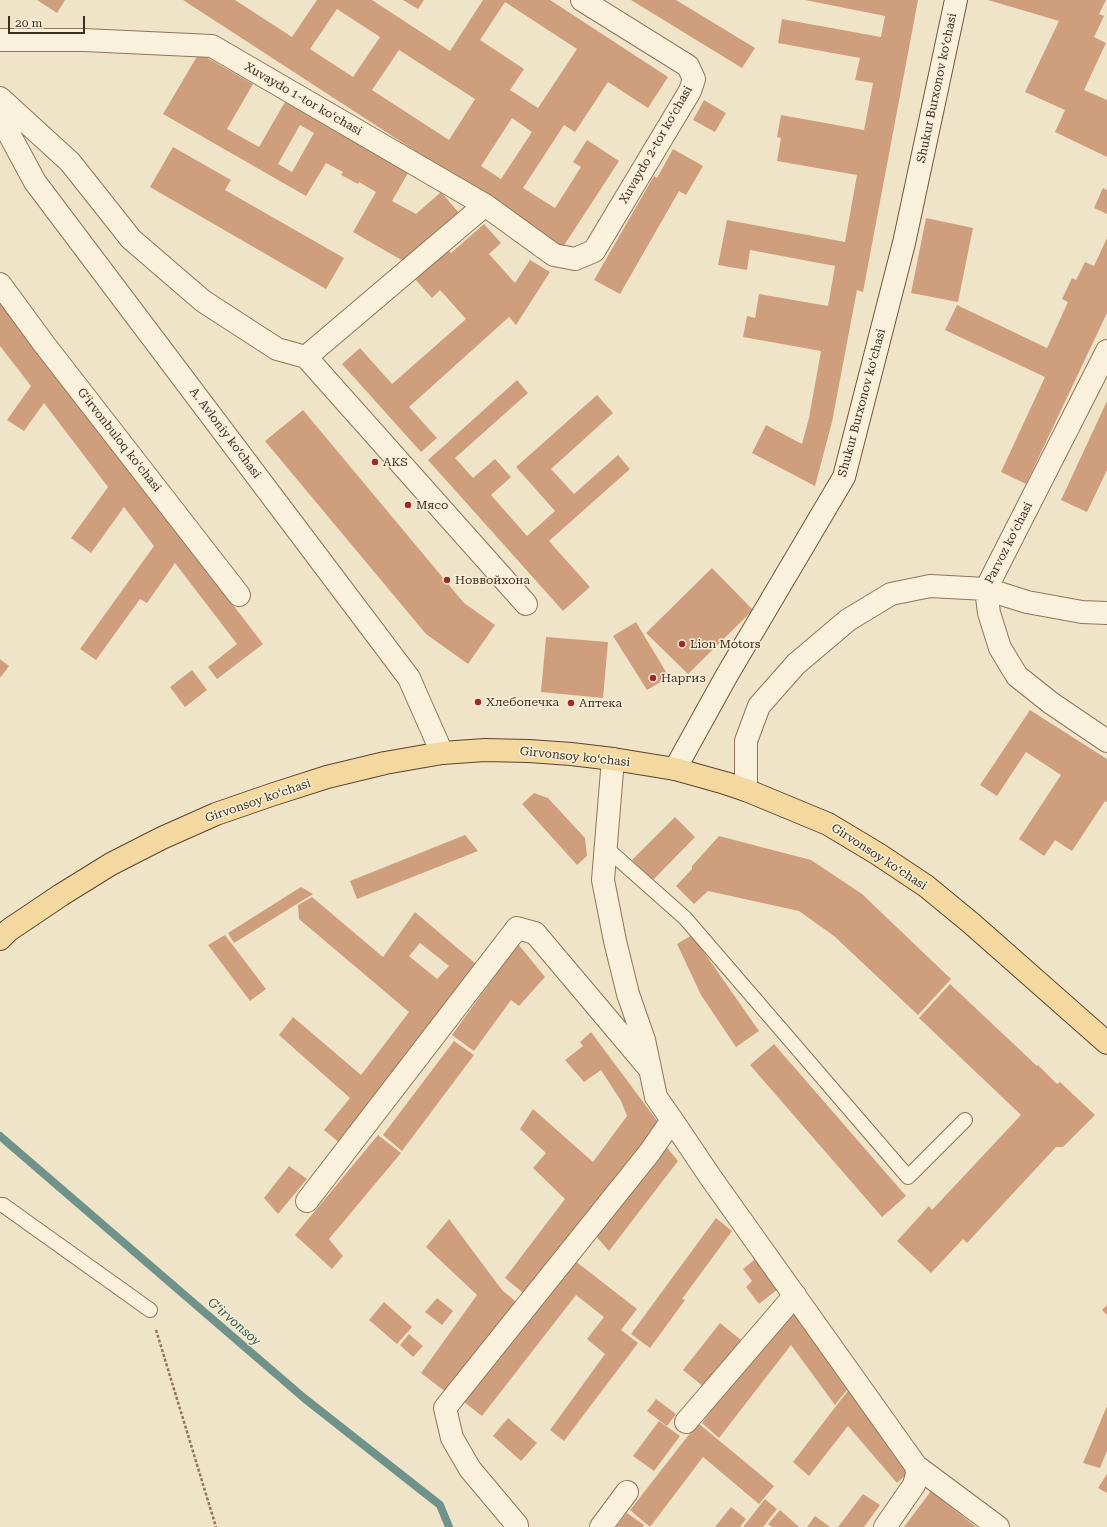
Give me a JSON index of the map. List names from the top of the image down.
{
  "streets": {
    "main road": ["Girvonsoy koʻchasi"],
    "street": [
      "Shukur Burxonov koʻchasi",
      "Xuvaydo 1-tor koʻchasi",
      "Xuvaydo 2-tor koʻchasi",
      "A. Avloniy ko‘chasi",
      "Gʻirvonbuloq koʻchasi",
      "Parvoz koʻchasi"
    ]
  },
  "crossings": [
    ["Shukur Burxonov koʻchasi", "Girvonsoy koʻchasi"],
    ["Xuvaydo 1-tor koʻchasi", "Xuvaydo 2-tor koʻchasi"],
    ["A. Avloniy ko‘chasi", "Girvonsoy koʻchasi"],
    ["Parvoz koʻchasi", "Girvonsoy koʻchasi"]
  ],
  "water": ["G‘irvonsoy"],
  "places": [
    "AKS",
    "Мясо",
    "Новвойхона",
    "Lion Motors",
    "Наргиз",
    "Хлебопечка",
    "Аптека"
  ],
  "scale_bar": "20 m"
}
